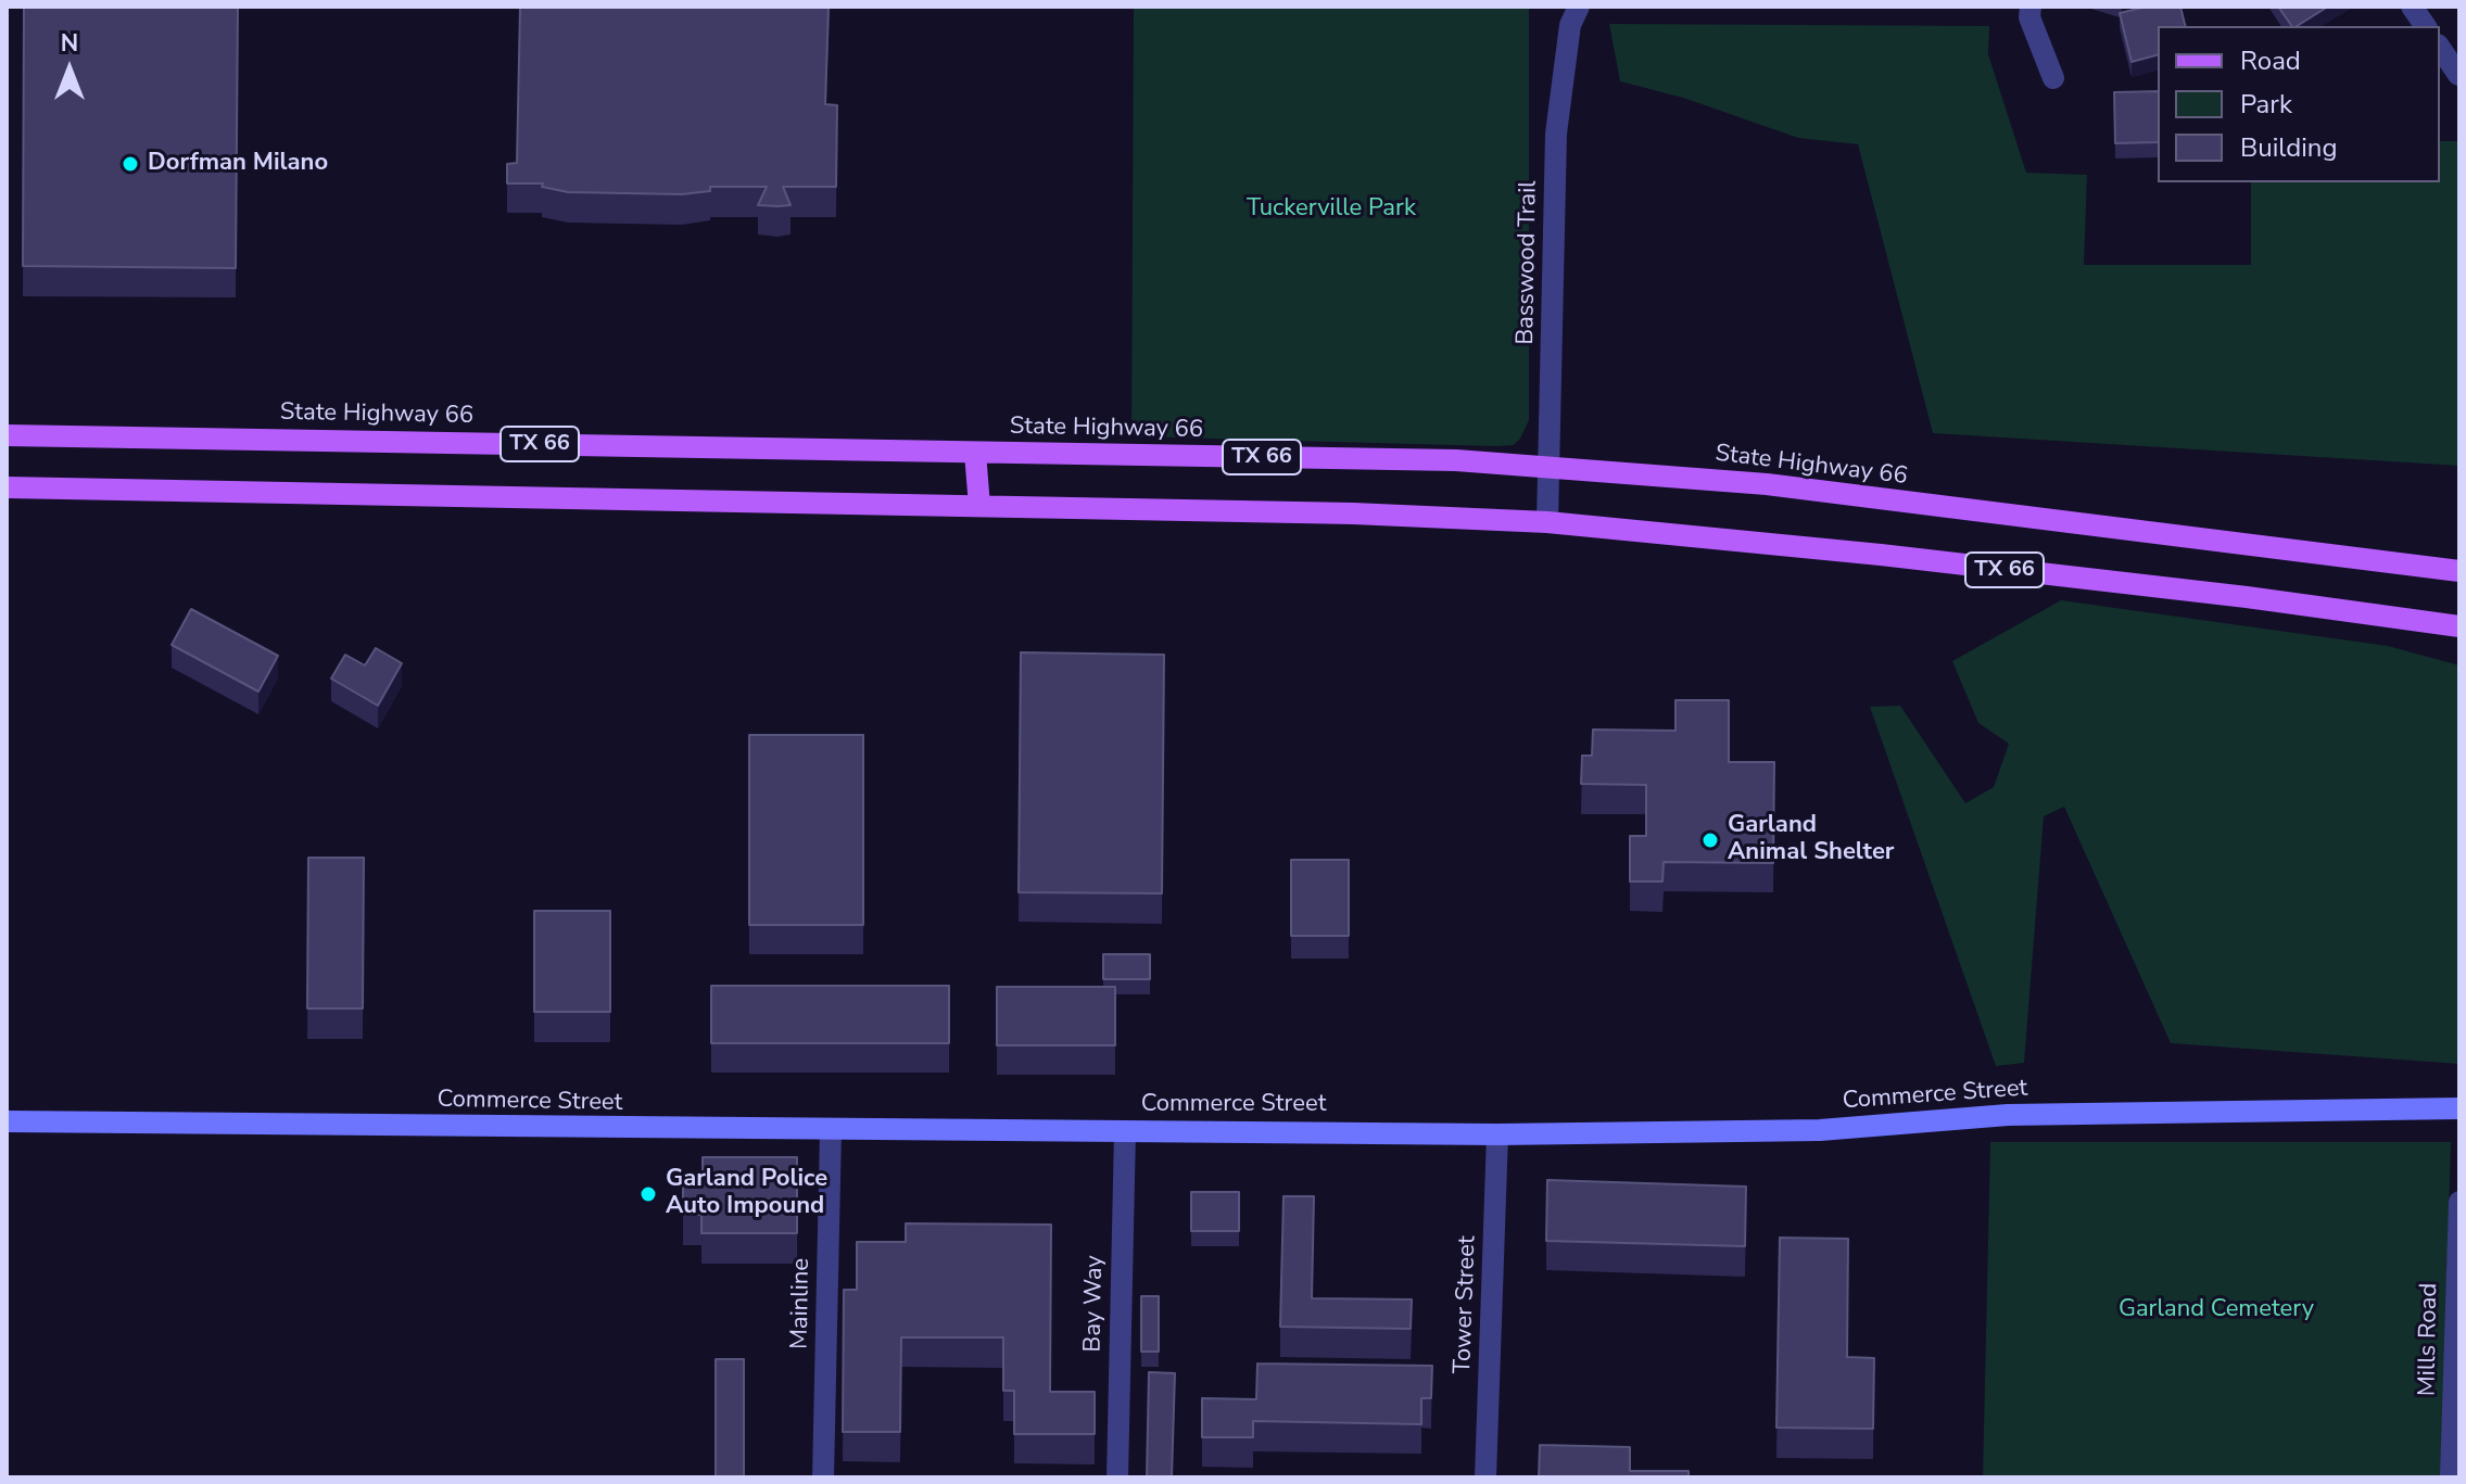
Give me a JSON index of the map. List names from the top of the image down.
{
  "streets": {
    "main road": ["State Highway 66", "TX 66"],
    "street": [
      "Basswood Trail",
      "Commerce Street",
      "Mainline",
      "Bay Way",
      "Tower Street",
      "Mills Road"
    ]
  },
  "crossings": [
    ["Basswood Trail", "State Highway 66"],
    ["Basswood Trail", "TX 66"],
    ["Commerce Street", "Mainline"],
    ["Commerce Street", "Bay Way"],
    ["Commerce Street", "Tower Street"]
  ],
  "parks": ["Tuckerville Park", "Garland Cemetery"],
  "places": ["Dorfman Milano", "Garland Animal Shelter", "Garland Police Auto Impound"],
  "legend": ["Road", "Park", "Building"],
  "north": "top"
}
